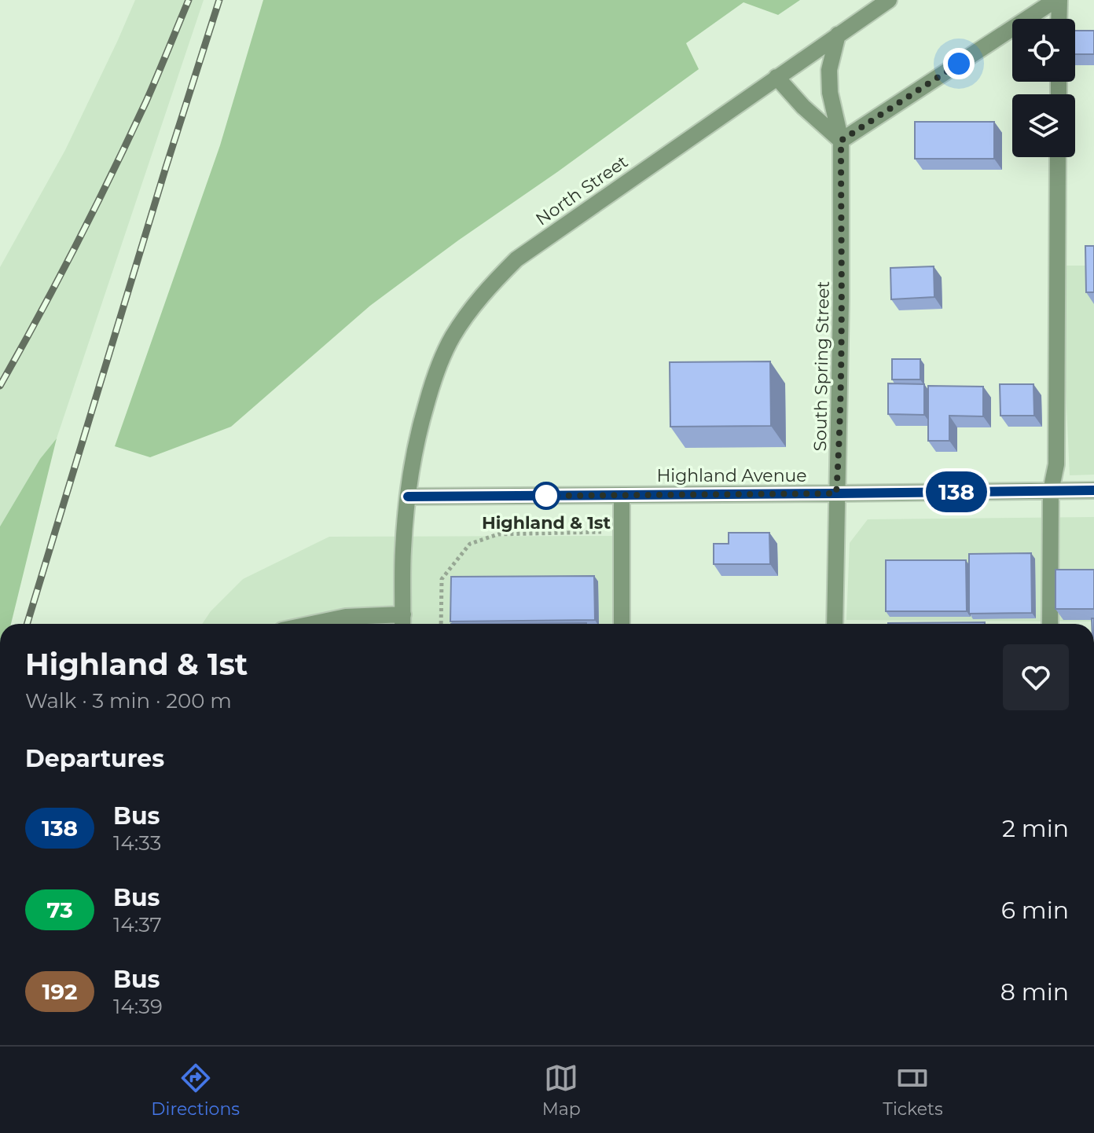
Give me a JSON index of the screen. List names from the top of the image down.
{
  "streets": {
    "street": ["North Street", "South Spring Street", "Highland Avenue"]
  },
  "crossings": [
    ["North Street", "South Spring Street"],
    ["North Street", "Highland Avenue"],
    ["South Spring Street", "Highland Avenue"]
  ],
  "places": ["Highland & 1st"],
  "lines": ["bus line 138"],
  "page": {
    "on_map": "138",
    "heading": [
      ["Highland & 1st", "Walk · 3 min · 200 m"],
      "Departures"
    ],
    "list": [
      {
        "mark": "138",
        "name": "Bus",
        "note": "14:33",
        "value": "2 min"
      },
      {
        "mark": "73",
        "name": "Bus",
        "note": "14:37",
        "value": "6 min"
      },
      {
        "mark": "192",
        "name": "Bus",
        "note": "14:39",
        "value": "8 min"
      }
    ],
    "tabs": ["Directions", "Map", "Tickets"]
  }
}
